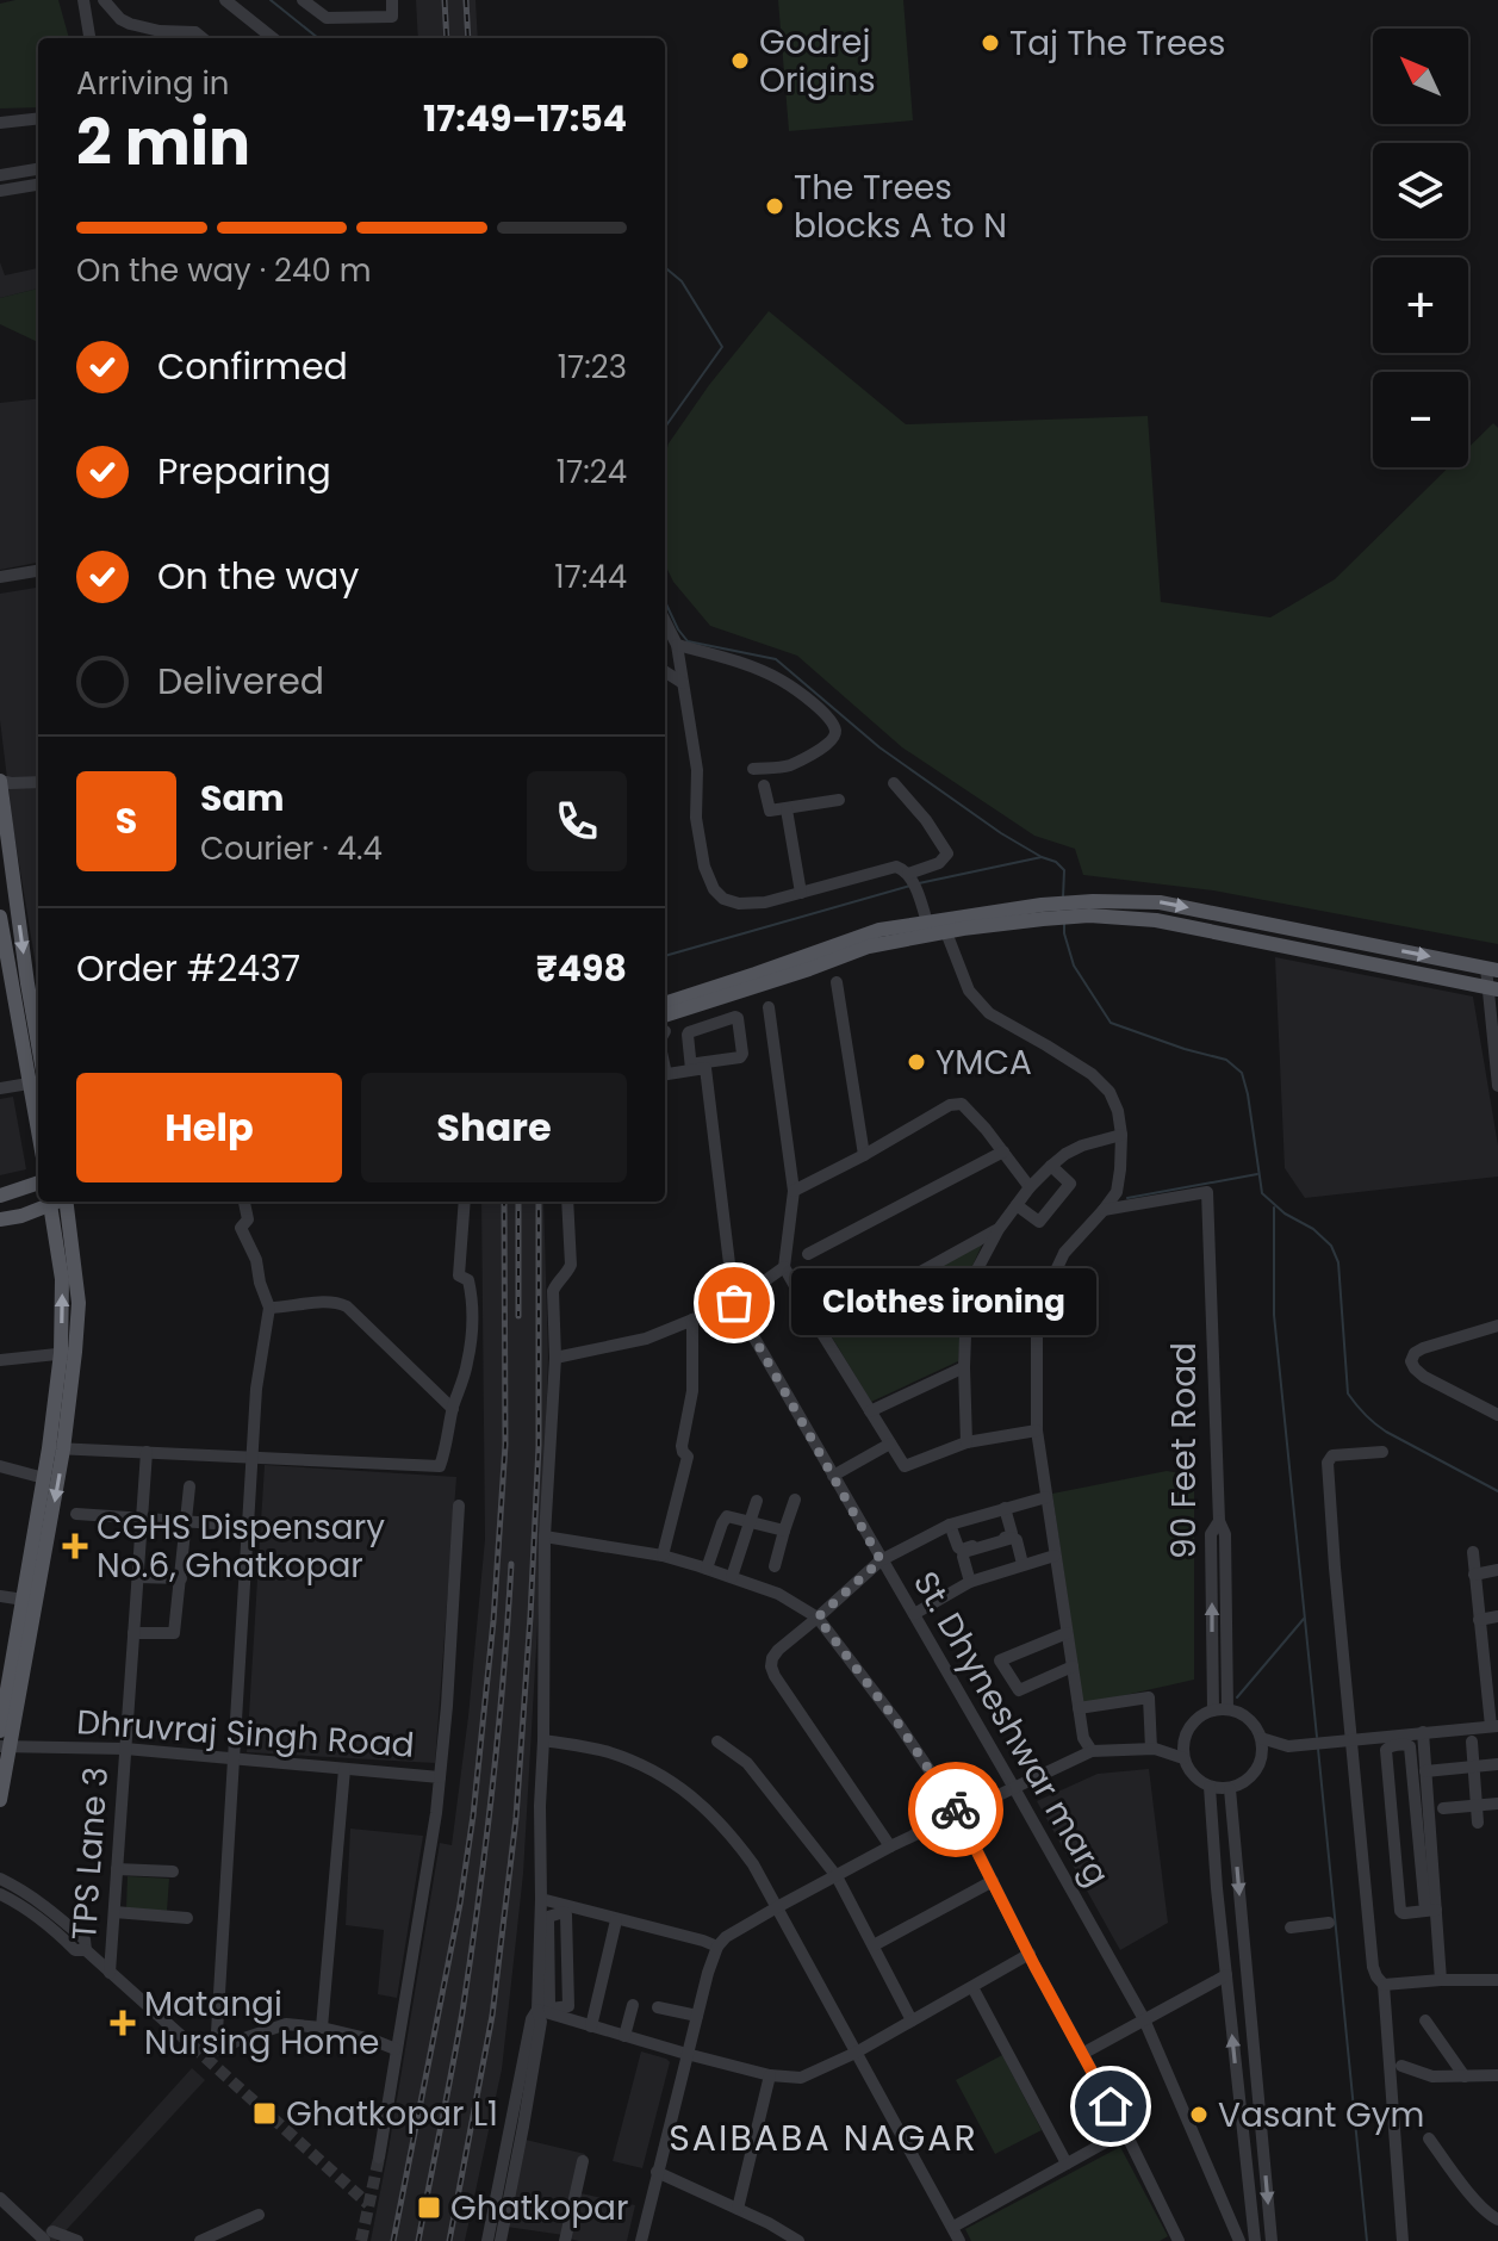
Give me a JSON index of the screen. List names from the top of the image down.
{
  "streets": {
    "street": [
      "90 Feet Road",
      "St. Dhyneshwar marg",
      "Dhruvraj Singh Road",
      "TPS Lane 3"
    ]
  },
  "crossings": [
    ["Dhruvraj Singh Road", "TPS Lane 3"]
  ],
  "districts": ["SAIBABA NAGAR"],
  "places": {
    "other": [
      "Taj The Trees",
      "Godrej Origins",
      "The Trees blocks A to N",
      "YMCA",
      "Clothes ironing",
      "Vasant Gym"
    ],
    "health": ["CGHS Dispensary No.6, Ghatkopar", "Matangi Nursing Home"],
    "transit": ["Ghatkopar L1", "Ghatkopar"]
  },
  "north": "top left",
  "page": {
    "map_buttons": ["+", "−"],
    "heading": ["2 min", "Arriving in", "17:49–17:54"],
    "panel": [
      "Sam",
      "Courier · 4.4",
      "Order #2437",
      "₹498"
    ],
    "bar": "On the way · 240 m",
    "list": [
      ["Confirmed", "17:23"],
      ["Preparing", "17:24"],
      ["On the way", "17:44"],
      "Delivered"
    ],
    "round": "S",
    "buttons": ["Help", "Share"],
    "bubble": "Clothes ironing"
  }
}
